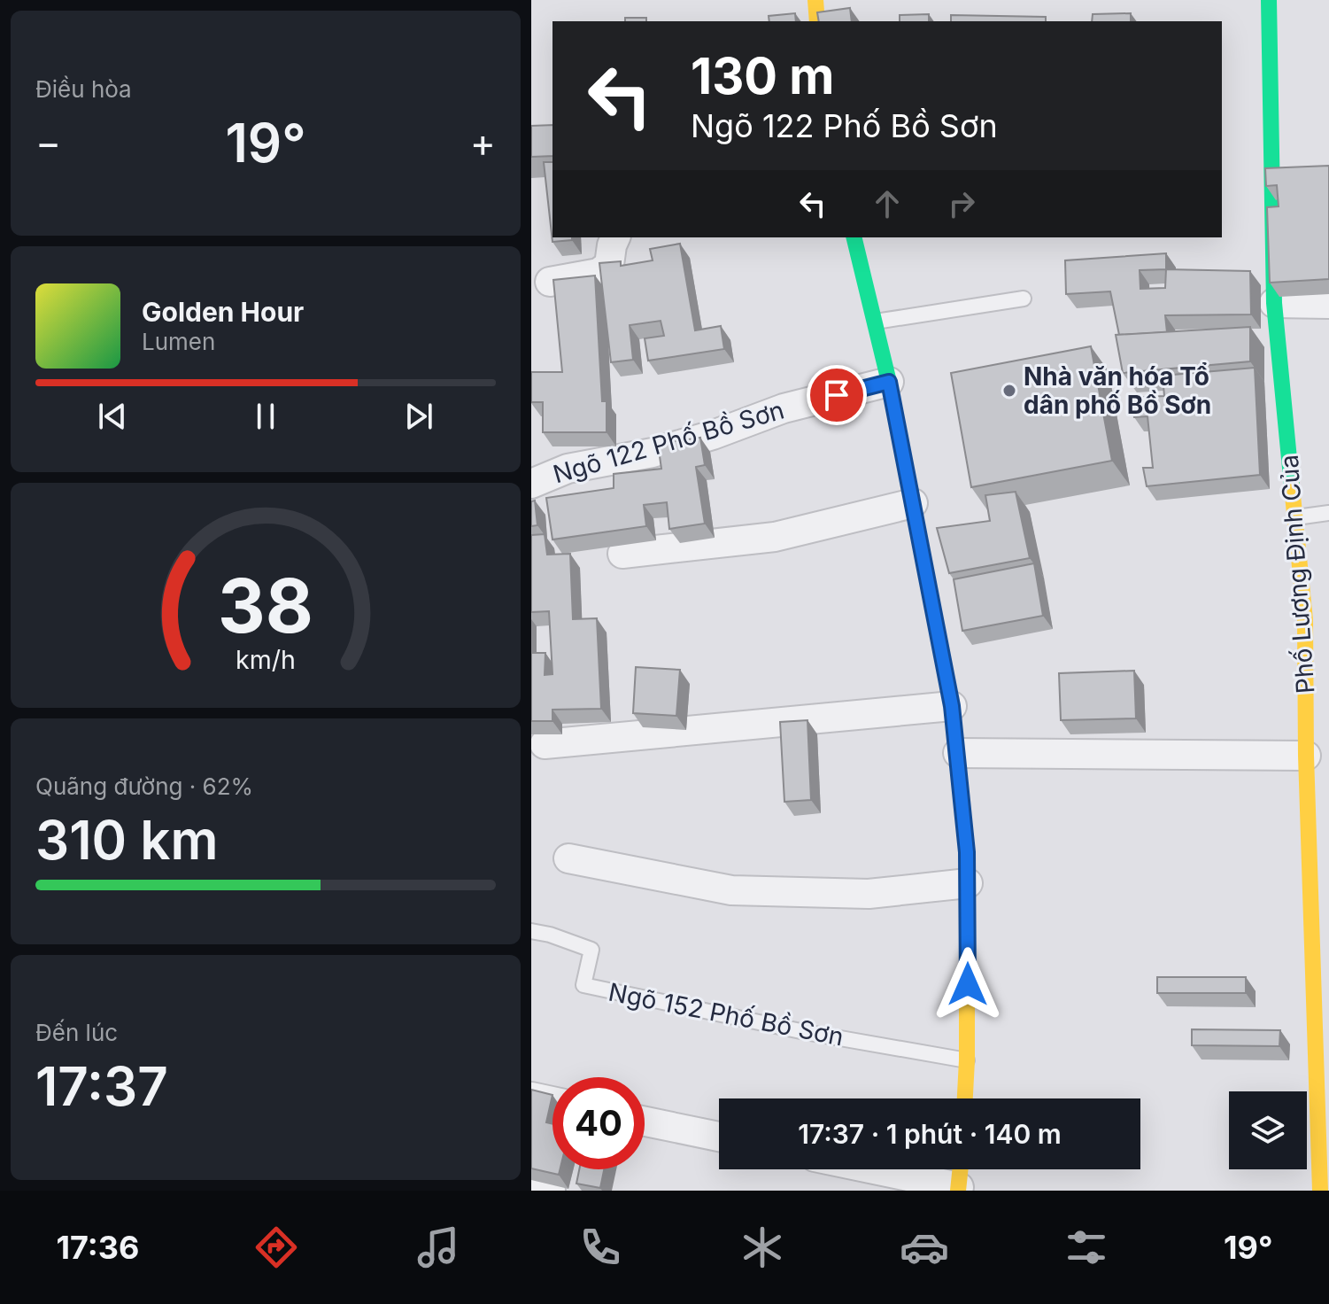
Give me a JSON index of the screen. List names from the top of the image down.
{
  "streets": {
    "street": ["Ngõ 122 Phố Bồ Sơn", "Phố Lương Định Của"],
    "lane": ["Ngõ 152 Phố Bồ Sơn"]
  },
  "places": ["Nhà văn hóa Tổ dân phố Bồ Sơn"],
  "page": {
    "tile": [
      "Điều hòa",
      ["Quãng đường · 62%", "310 km"],
      ["Đến lúc", "17:37"]
    ],
    "turn": ["130 m", "Ngõ 122 Phố Bồ Sơn"],
    "heat": ["−", "19°", "+"],
    "song": ["Golden Hour", "Lumen"],
    "limit": "40",
    "trip": "17:37 · 1 phút · 140 m",
    "tabs": ["17:36", "19°"],
    "gauge": ["38", "km/h"]
  }
}
